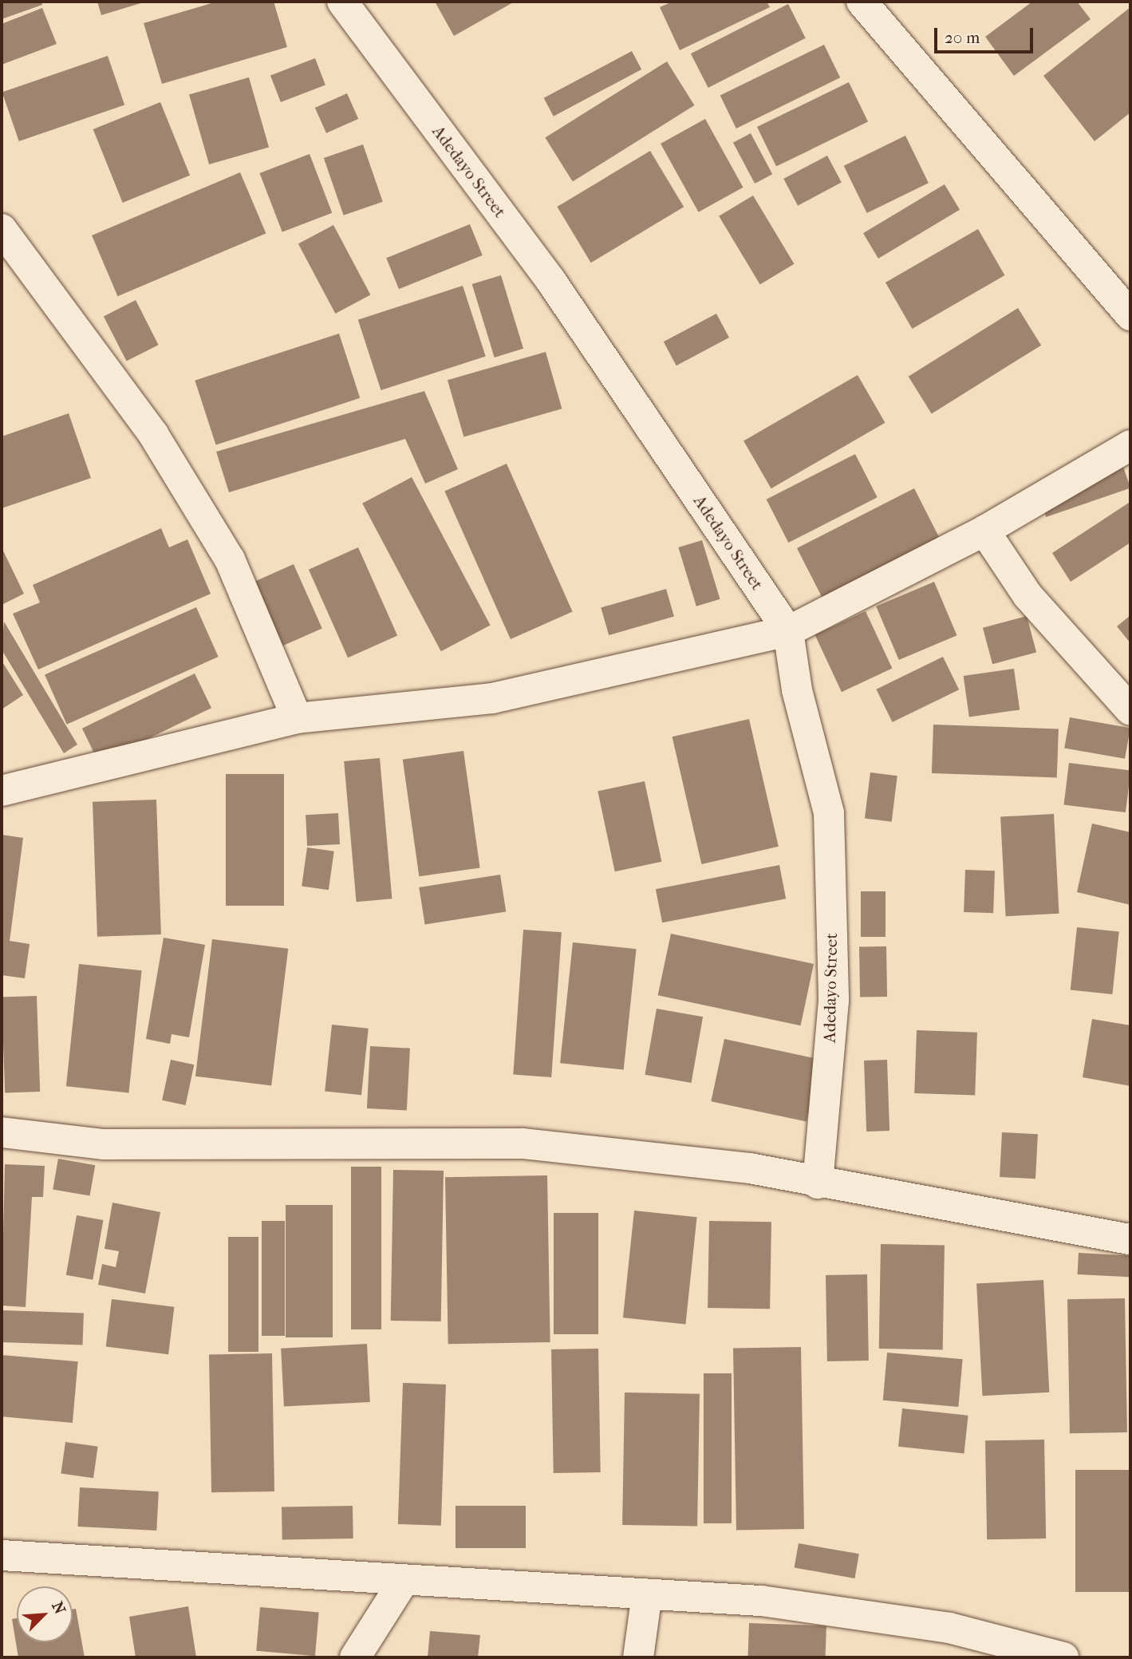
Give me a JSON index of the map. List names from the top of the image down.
{
  "streets": {
    "street": ["Adedayo Street"]
  },
  "scale_bar": "20 m",
  "north": "top right"
}
